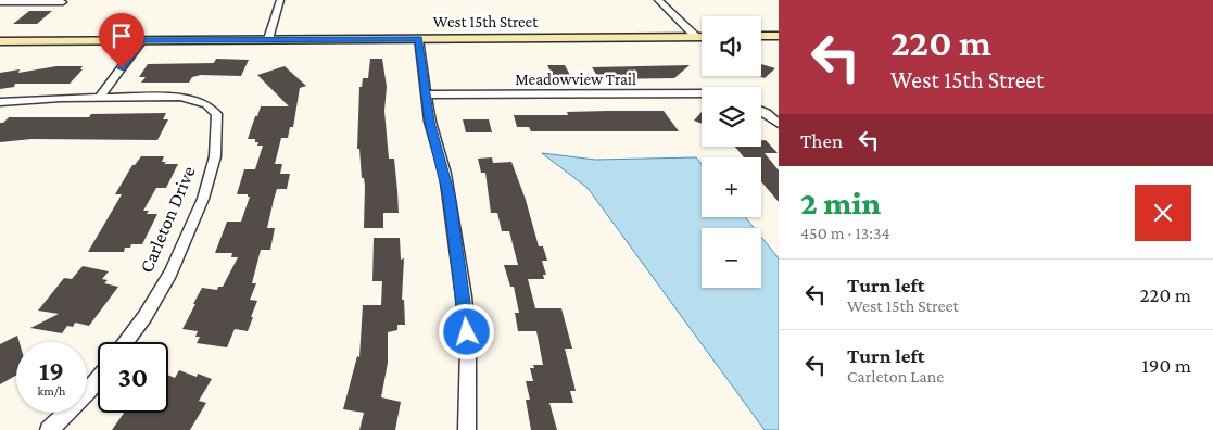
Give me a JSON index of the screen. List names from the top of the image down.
{
  "streets": {
    "street": ["West 15th Street", "Meadowview Trail", "Carleton Drive"]
  },
  "page": {
    "turn": ["220 m", "West 15th Street"],
    "map_buttons": ["+", "−"],
    "then": "Then",
    "heading": ["2 min", "450 m · 13:34"],
    "list": [
      {
        "name": "Turn left",
        "note": "West 15th Street",
        "value": "220 m"
      },
      {
        "name": "Turn left",
        "note": "Carleton Lane",
        "value": "190 m"
      }
    ],
    "speed": "19 km/h",
    "limit": "30"
  }
}
